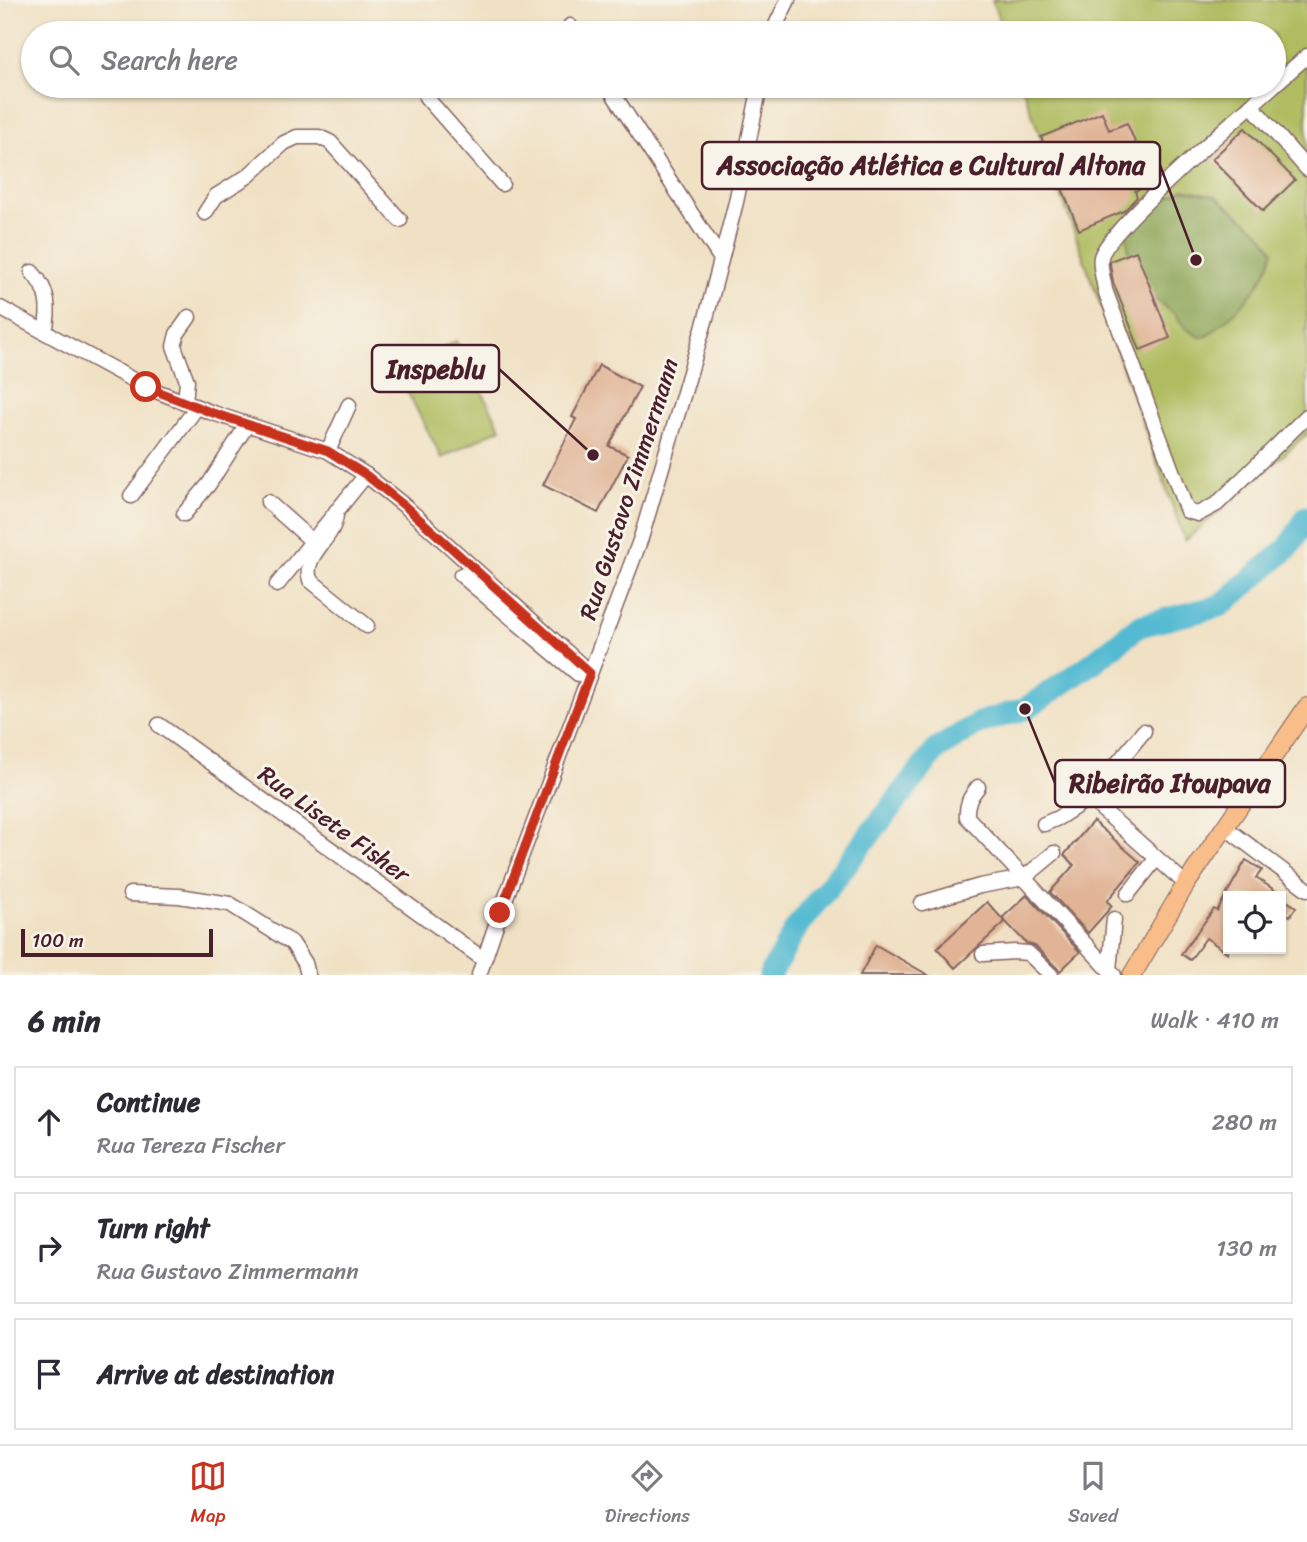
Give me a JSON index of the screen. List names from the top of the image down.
{
  "streets": {
    "street": ["Rua Gustavo Zimmermann", "Rua Lisete Fisher"]
  },
  "crossings": [
    ["Rua Gustavo Zimmermann", "Rua Lisete Fisher"]
  ],
  "places": ["Associação Atlética e Cultural Altona", "Inspeblu", "Ribeirão Itoupava"],
  "scale_bar": "100 m",
  "page": {
    "search": "Search here",
    "scale": "100 m",
    "heading": ["6 min", "Walk · 410 m"],
    "list": [
      ["Continue", "Rua Tereza Fischer", "280 m"],
      ["Turn right", "Rua Gustavo Zimmermann", "130 m"],
      "Arrive at destination"
    ],
    "nav": ["Map", "Directions", "Saved"]
  }
}
